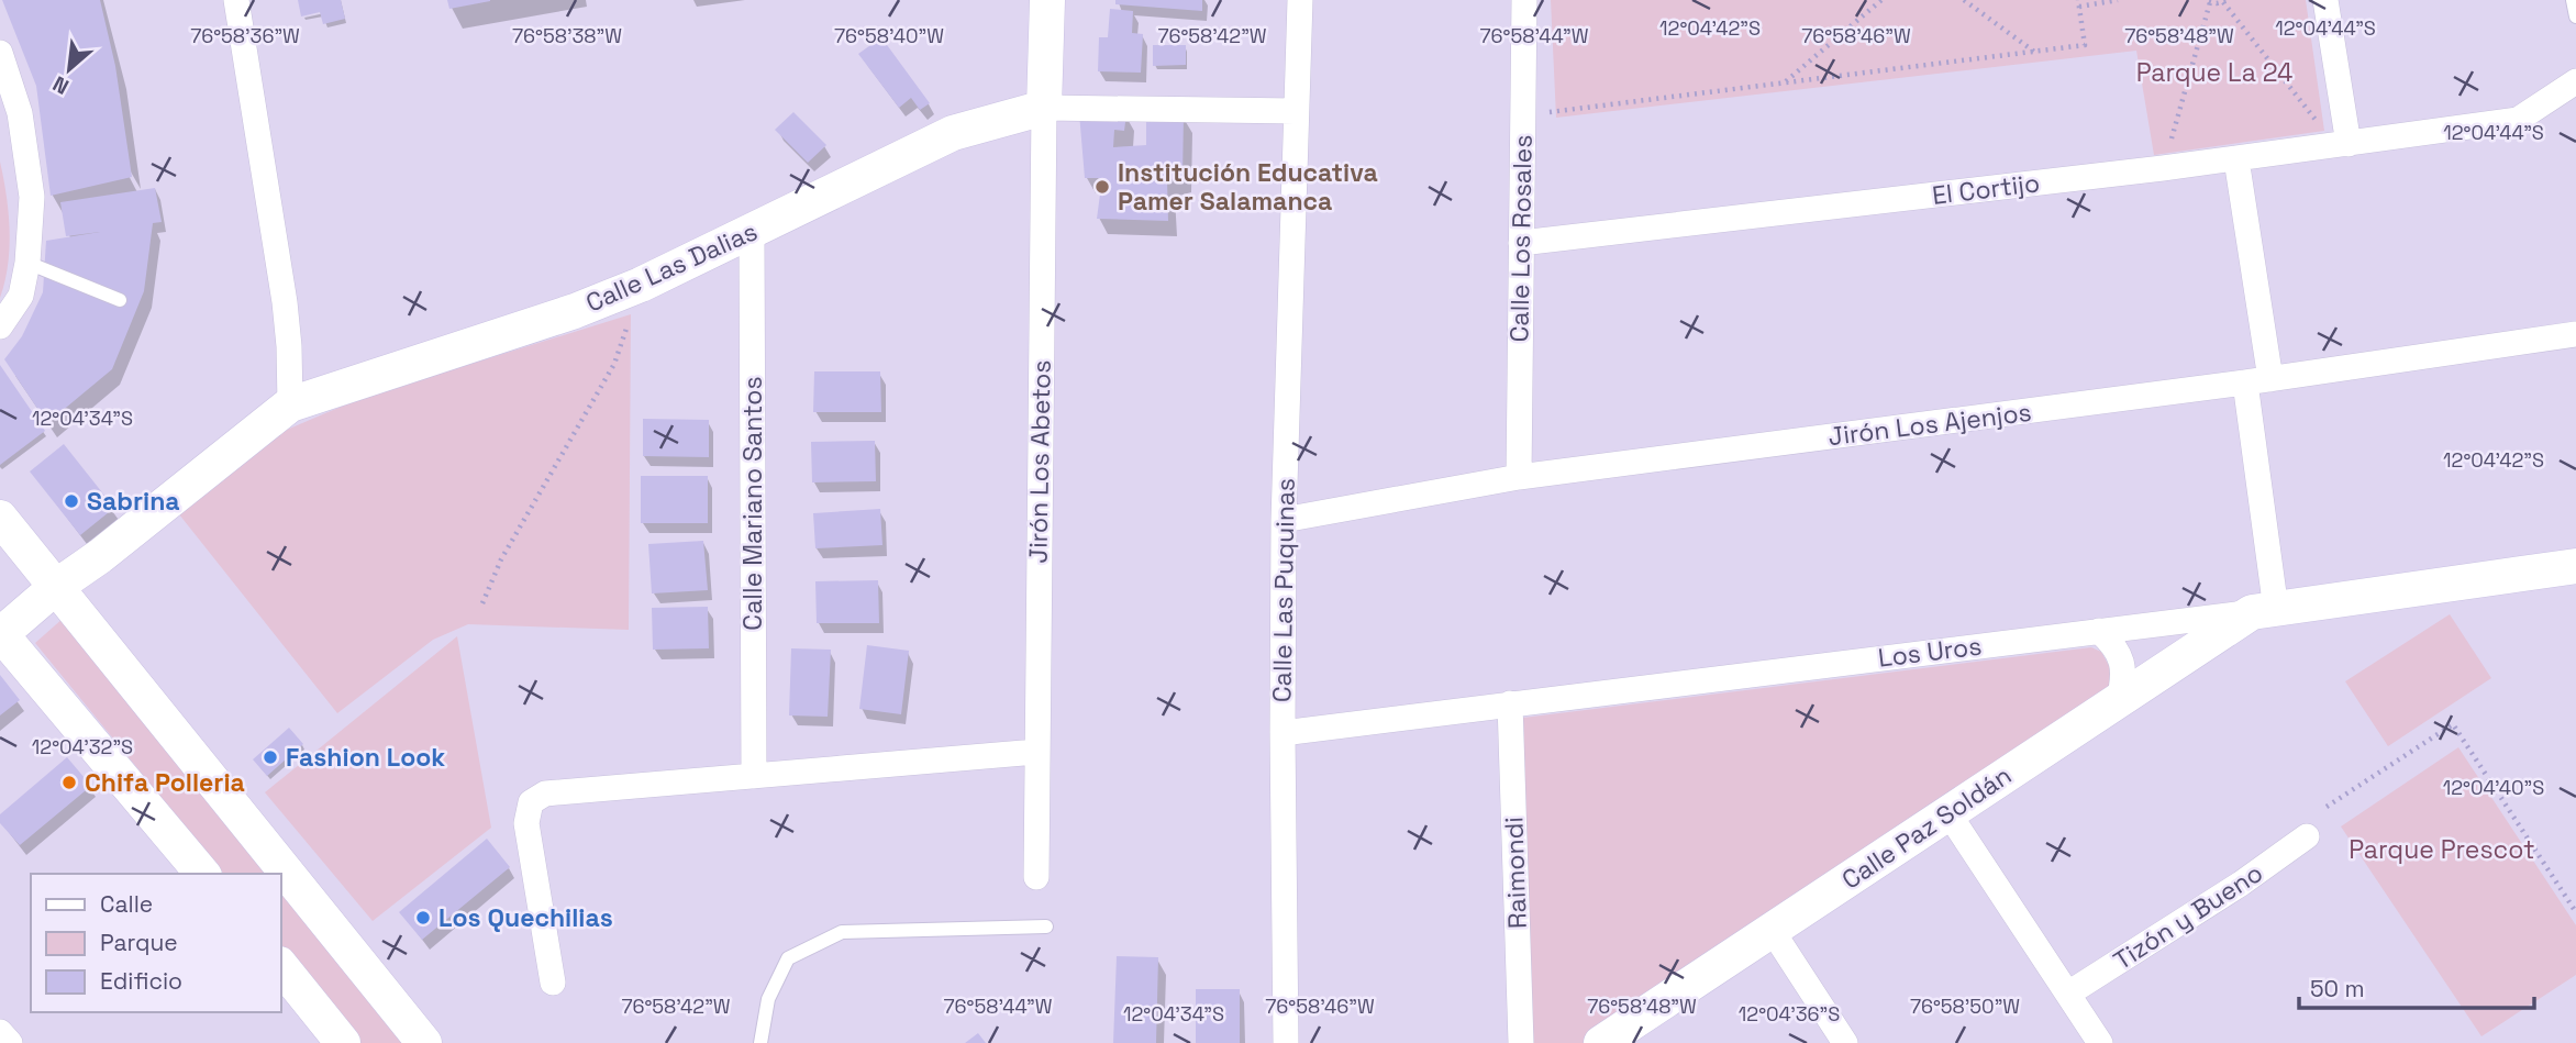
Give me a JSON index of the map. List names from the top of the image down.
{
  "streets": {
    "street": [
      "El Cortijo",
      "Calle Los Rosales",
      "Calle Las Dalias",
      "Jirón Los Ajenjos",
      "Jirón Los Abetos",
      "Calle Mariano Santos",
      "Calle Las Puquinas",
      "Los Uros",
      "Calle Paz Soldán",
      "Raimondi",
      "Tizón y Bueno"
    ]
  },
  "crossings": [
    ["El Cortijo", "Calle Los Rosales"],
    ["Calle Los Rosales", "Jirón Los Ajenjos"],
    ["Calle Las Dalias", "Jirón Los Abetos"],
    ["Calle Las Dalias", "Calle Mariano Santos"],
    ["Jirón Los Ajenjos", "Calle Las Puquinas"],
    ["Calle Las Puquinas", "Los Uros"],
    ["Los Uros", "Calle Paz Soldán"],
    ["Los Uros", "Raimondi"]
  ],
  "parks": ["Parque La 24", "Parque Prescot"],
  "places": [
    "Institución Educativa Pamer Salamanca",
    "Sabrina",
    "Fashion Look",
    "Chifa Polleria",
    "Los Quechilias"
  ],
  "legend": ["Calle", "Parque", "Edificio"],
  "scale_bar": "50 m",
  "north": "bottom left",
  "coordinates": [
    "12°04'42\"S",
    "12°04'44\"S",
    "76°58'36\"W",
    "76°58'38\"W",
    "76°58'40\"W",
    "76°58'42\"W",
    "76°58'44\"W",
    "76°58'46\"W",
    "76°58'48\"W",
    "12°04'34\"S",
    "12°04'32\"S",
    "12°04'40\"S",
    "76°58'50\"W",
    "12°04'36\"S"
  ]
}
